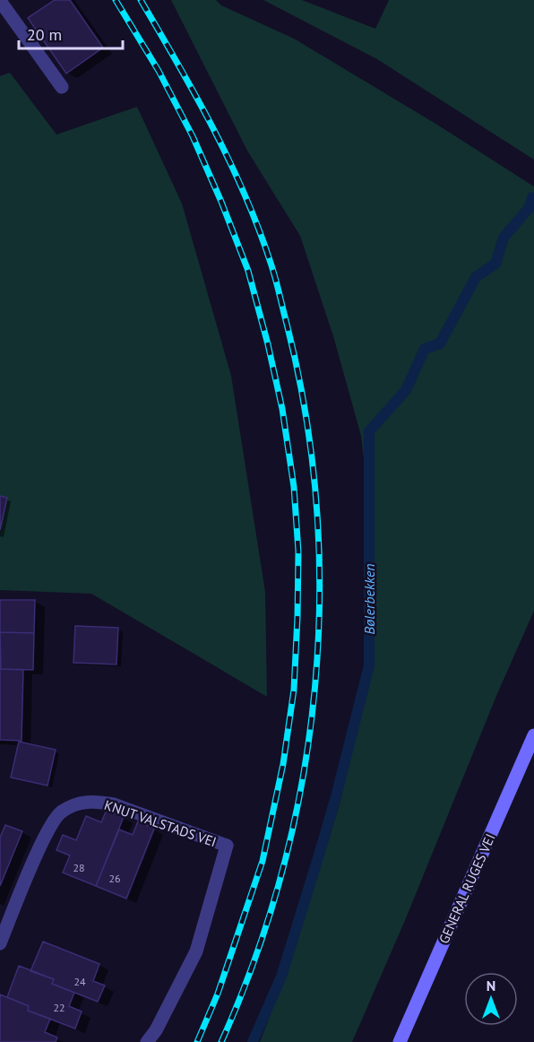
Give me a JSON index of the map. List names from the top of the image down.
{
  "streets": {
    "main road": ["GENERAL RUGES VEI"],
    "street": ["KNUT VALSTADS VEI"]
  },
  "water": ["Bølerbekken"],
  "house_numbers": [
    "28",
    "26",
    "24",
    "22"
  ],
  "scale_bar": "20 m",
  "north": "top"
}
